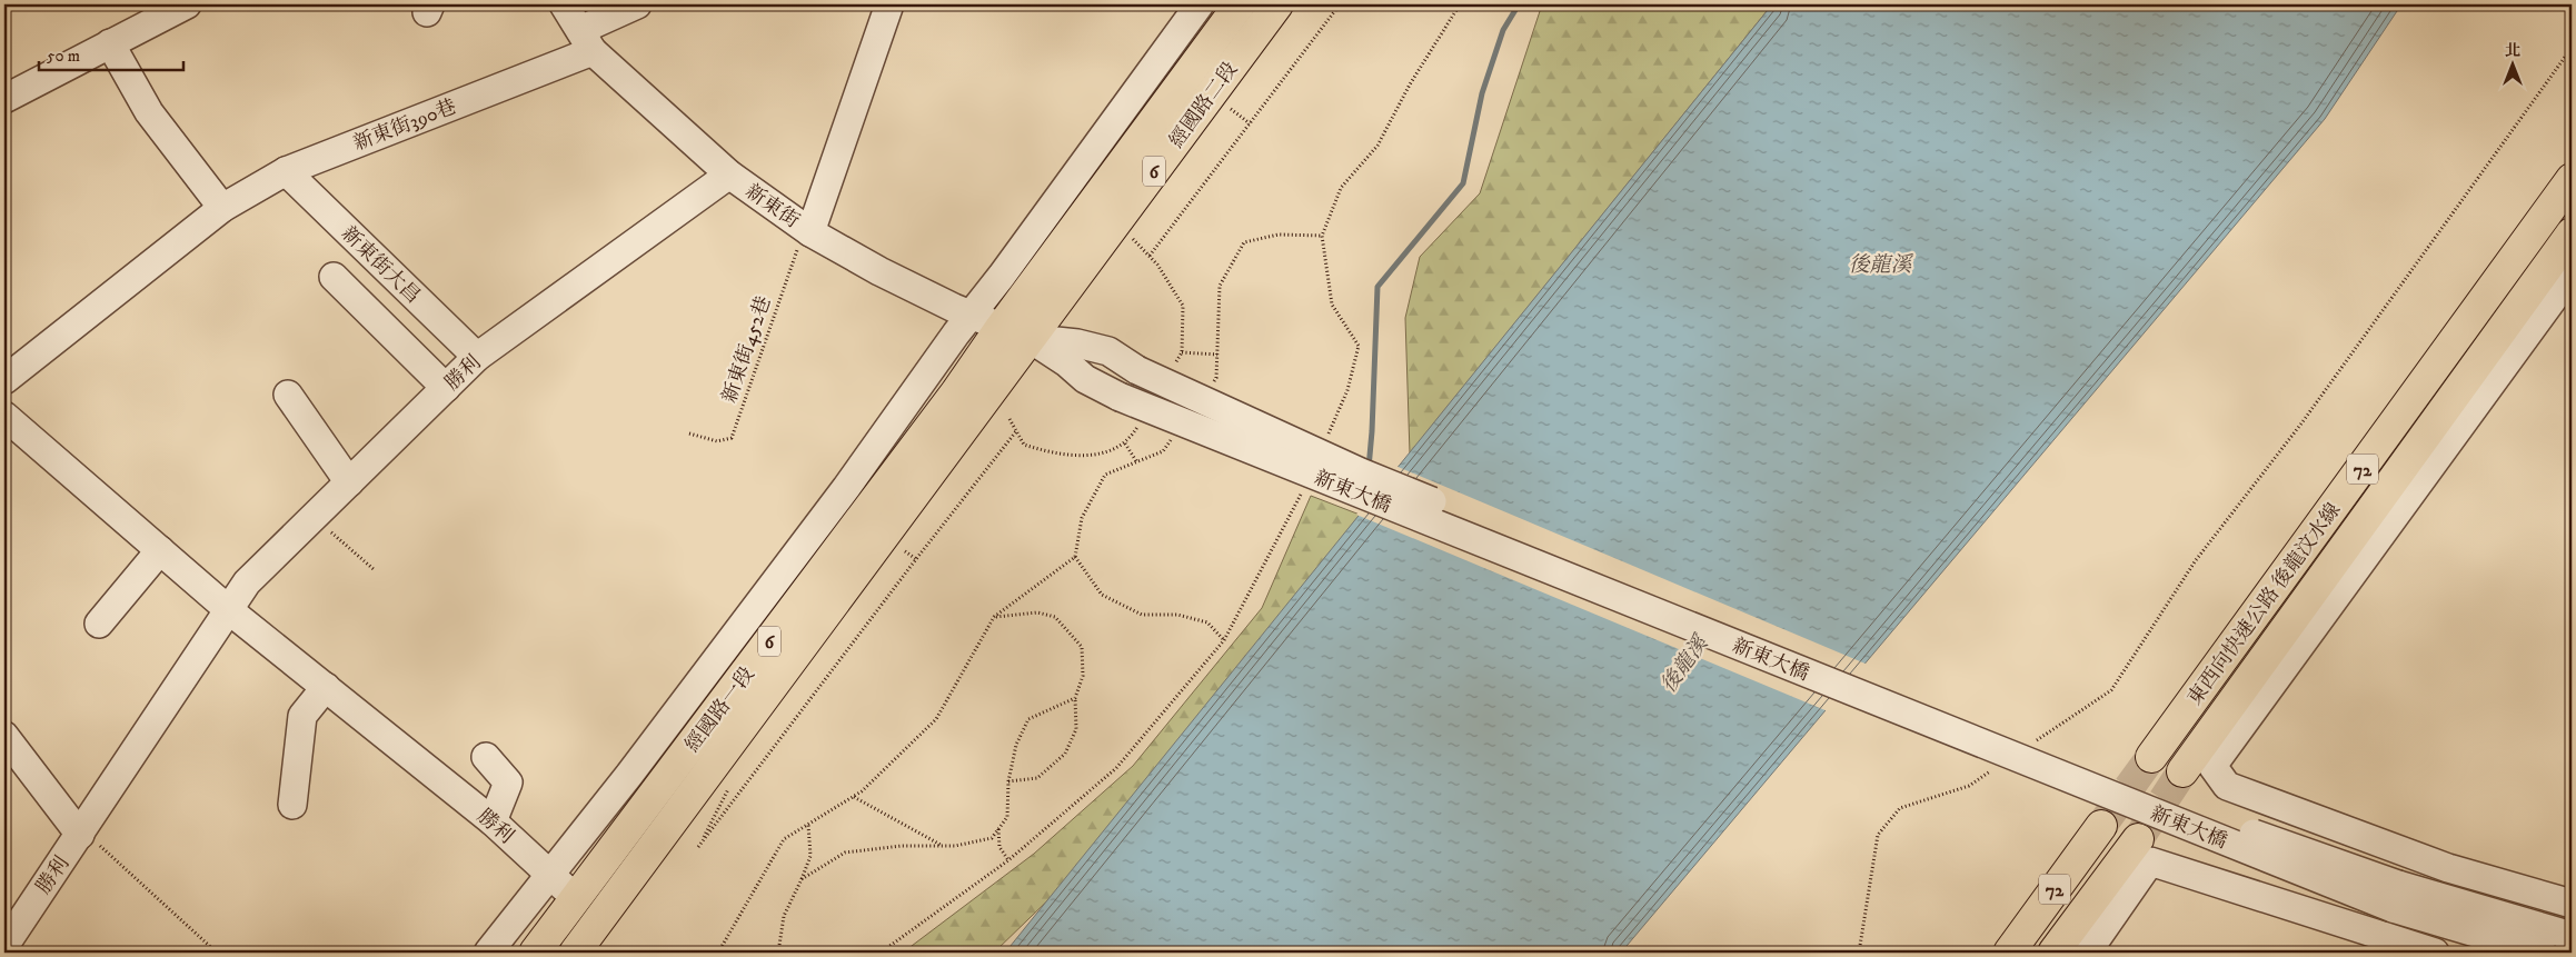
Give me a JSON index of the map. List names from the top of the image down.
{
  "streets": {
    "main road": [
      "經國路二段",
      "6",
      "72",
      "東西向快速公路 後龍汶水線",
      "經國路一段"
    ],
    "street": [
      "新東街390巷",
      "新東街",
      "新東街大昌",
      "勝利",
      "新東大橋"
    ],
    "path": ["新東街452巷"]
  },
  "crossings": [
    ["經國路二段", "新東街"],
    ["經國路二段", "新東大橋"],
    ["經國路二段", "經國路一段"],
    ["新東街390巷", "新東街"],
    ["新東街390巷", "新東街大昌"],
    ["新東街", "新東街452巷"],
    ["新東街", "勝利"],
    ["新東街", "新東大橋"],
    ["新東街", "經國路一段"],
    ["新東街大昌", "勝利"],
    ["勝利", "經國路一段"],
    ["新東大橋", "經國路一段"]
  ],
  "water": ["後龍溪"],
  "scale_bar": "50 m",
  "north": "top"
}
